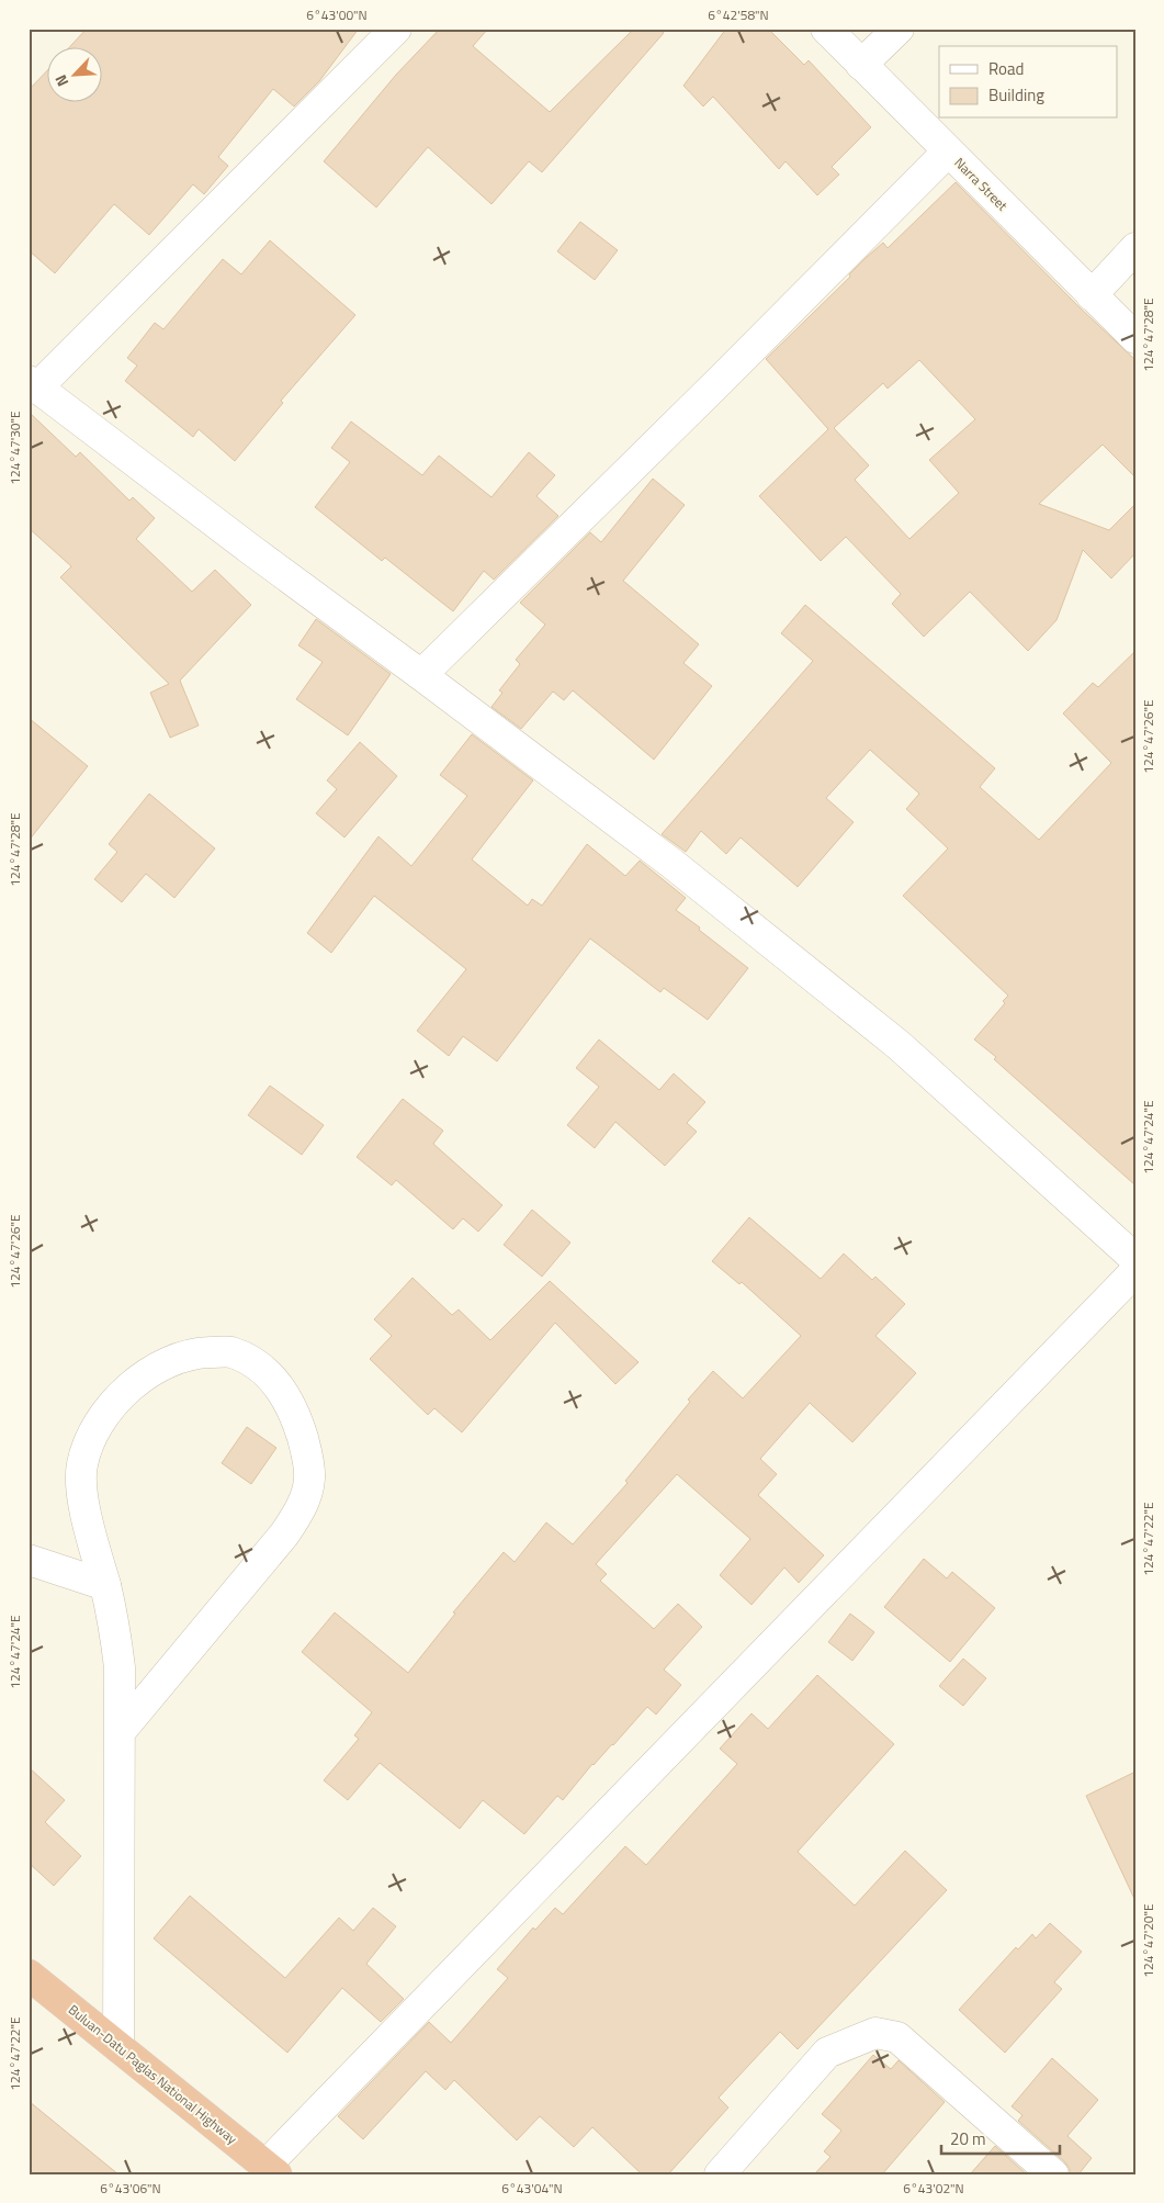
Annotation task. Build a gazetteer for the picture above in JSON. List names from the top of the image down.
{
  "streets": {
    "highway": ["Buluan-Datu Paglas National Highway"],
    "street": ["Narra Street"]
  },
  "legend": ["Road", "Building"],
  "scale_bar": "20 m",
  "north": "bottom left",
  "coordinates": [
    "6°43'00\"N",
    "6°42'58\"N",
    "124°47'28\"E",
    "124°47'30\"E",
    "124°47'26\"E",
    "124°47'24\"E",
    "124°47'22\"E",
    "124°47'20\"E",
    "6°43'06\"N",
    "6°43'04\"N",
    "6°43'02\"N"
  ]
}
